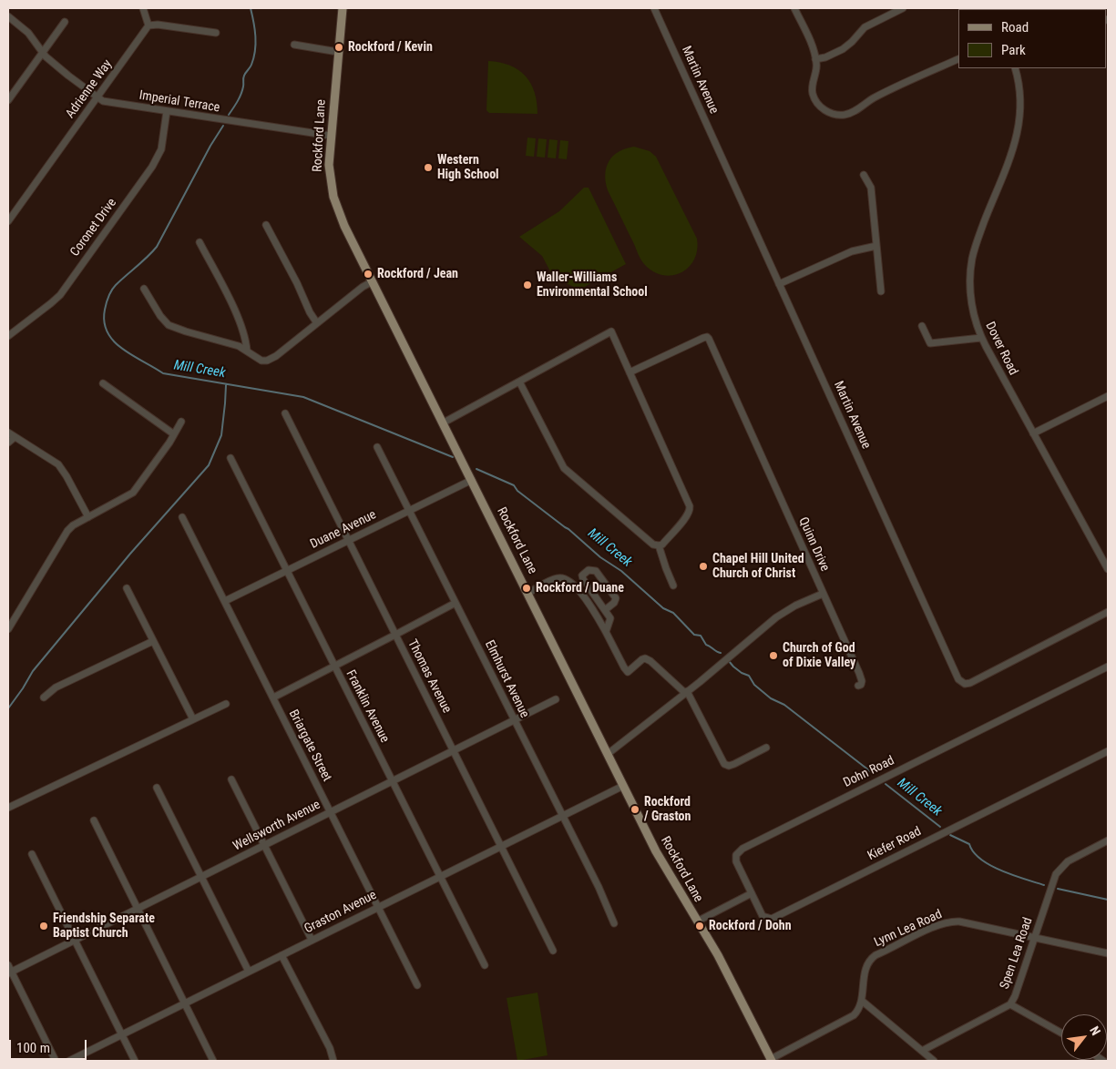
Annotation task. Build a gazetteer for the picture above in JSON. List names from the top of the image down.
{
  "streets": {
    "main road": ["Rockford Lane"],
    "street": [
      "Martin Avenue",
      "Adrienne Way",
      "Imperial Terrace",
      "Coronet Drive",
      "Dover Road",
      "Duane Avenue",
      "Quinn Drive",
      "Thomas Avenue",
      "Elmhurst Avenue",
      "Franklin Avenue",
      "Briargate Street",
      "Dohn Road",
      "Wellsworth Avenue",
      "Kiefer Road",
      "Graston Avenue",
      "Lynn Lea Road",
      "Spen Lea Road"
    ]
  },
  "crossings": [
    ["Adrienne Way", "Imperial Terrace"],
    ["Imperial Terrace", "Rockford Lane"],
    ["Imperial Terrace", "Coronet Drive"],
    ["Rockford Lane", "Duane Avenue"],
    ["Rockford Lane", "Graston Avenue"],
    ["Duane Avenue", "Thomas Avenue"],
    ["Duane Avenue", "Elmhurst Avenue"],
    ["Duane Avenue", "Franklin Avenue"],
    ["Duane Avenue", "Briargate Street"],
    ["Thomas Avenue", "Wellsworth Avenue"],
    ["Thomas Avenue", "Graston Avenue"],
    ["Elmhurst Avenue", "Wellsworth Avenue"],
    ["Elmhurst Avenue", "Graston Avenue"],
    ["Franklin Avenue", "Wellsworth Avenue"],
    ["Franklin Avenue", "Graston Avenue"],
    ["Briargate Street", "Wellsworth Avenue"],
    ["Briargate Street", "Graston Avenue"],
    ["Dohn Road", "Kiefer Road"],
    ["Lynn Lea Road", "Spen Lea Road"]
  ],
  "water": ["Mill Creek"],
  "places": [
    "Rockford / Kevin",
    "Western High School",
    "Rockford / Jean",
    "Waller-Williams Environmental School",
    "Chapel Hill United Church of Christ",
    "Rockford / Duane",
    "Church of God of Dixie Valley",
    "Rockford / Graston",
    "Friendship Separate Baptist Church",
    "Rockford / Dohn"
  ],
  "legend": ["Road", "Park"],
  "scale_bar": "100 m",
  "north": "top right"
}
